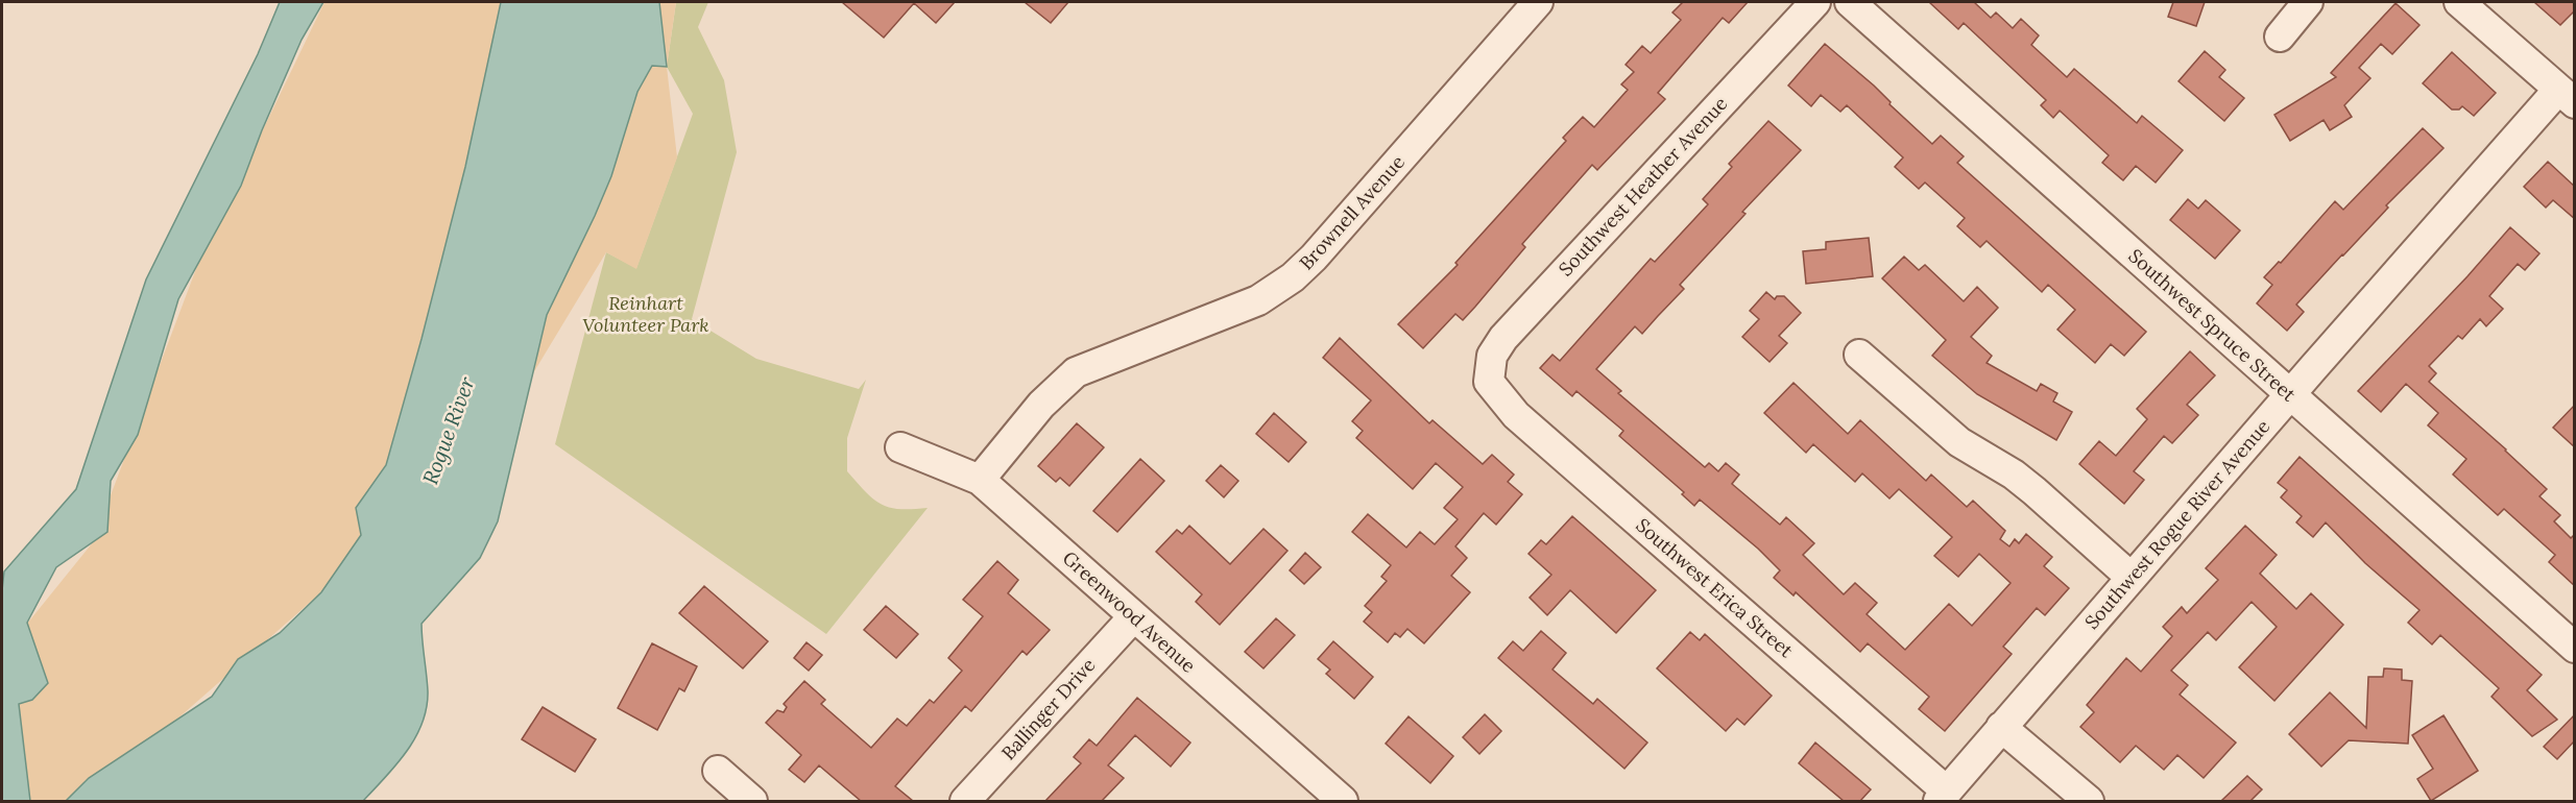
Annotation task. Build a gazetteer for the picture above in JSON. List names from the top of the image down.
{
  "streets": {
    "street": [
      "Southwest Heather Avenue",
      "Brownell Avenue",
      "Southwest Spruce Street",
      "Southwest Rogue River Avenue",
      "Southwest Erica Street",
      "Greenwood Avenue",
      "Ballinger Drive"
    ]
  },
  "crossings": [
    ["Southwest Heather Avenue", "Southwest Erica Street"],
    ["Brownell Avenue", "Greenwood Avenue"],
    ["Southwest Spruce Street", "Southwest Rogue River Avenue"],
    ["Southwest Rogue River Avenue", "Southwest Erica Street"],
    ["Greenwood Avenue", "Ballinger Drive"]
  ],
  "water": ["Rogue River"],
  "parks": ["Reinhart Volunteer Park"]
}
